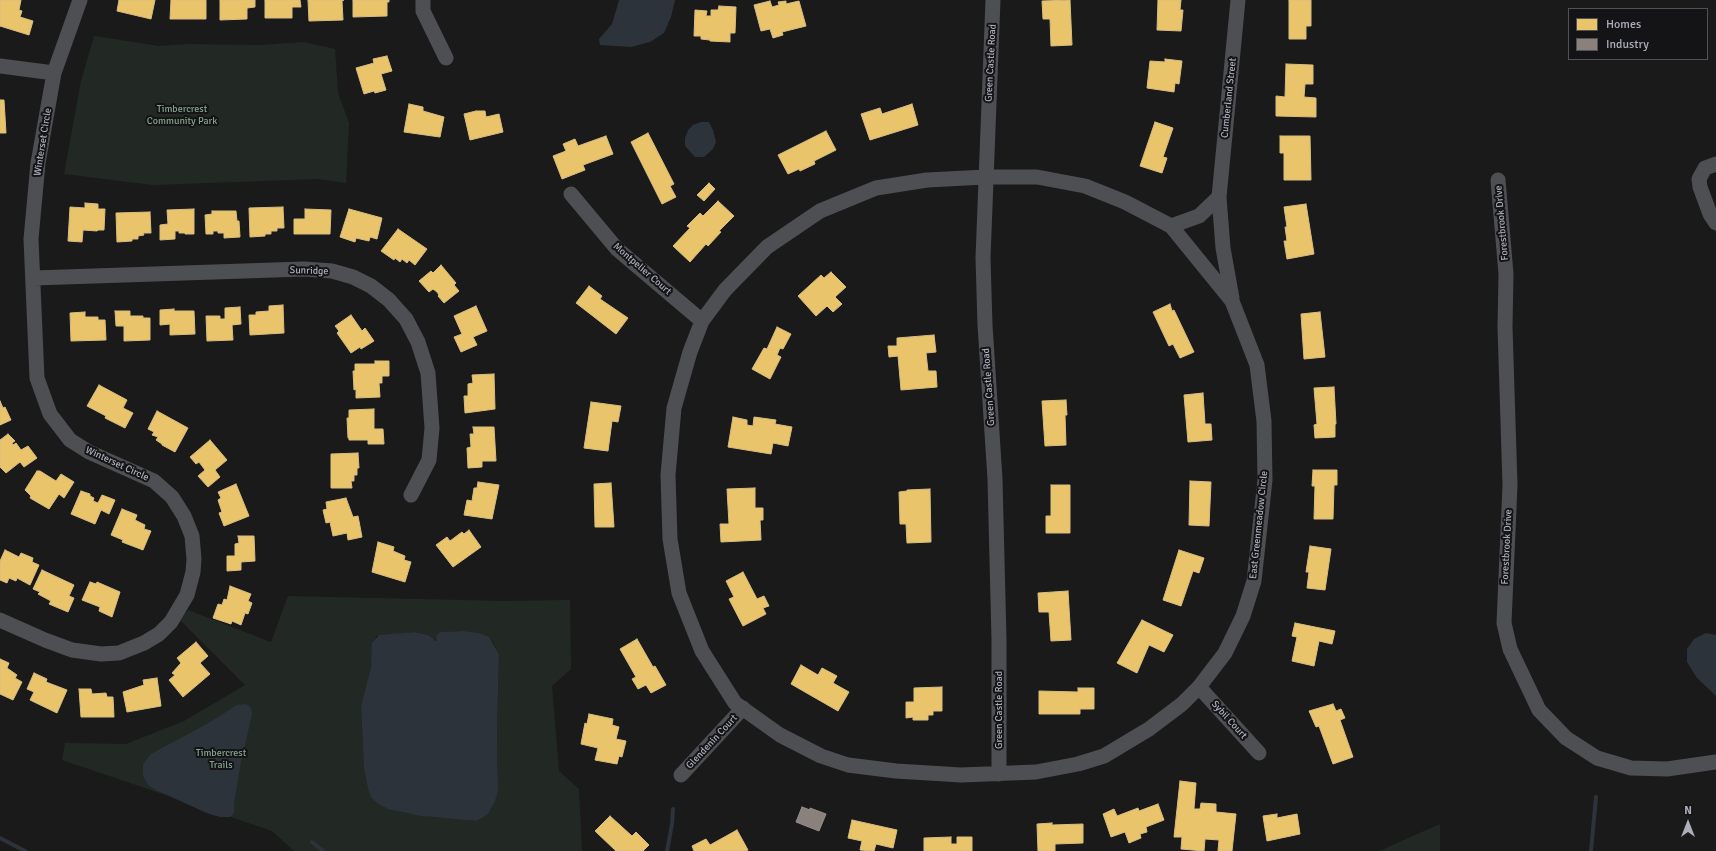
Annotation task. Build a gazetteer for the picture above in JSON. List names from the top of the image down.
{
  "streets": {
    "street": [
      "Green Castle Road",
      "Cumberland Street",
      "Winterset Circle",
      "Forestbrook Drive",
      "Montpelier Court",
      "Sunridge",
      "East Greenmeadow Circle",
      "Sybil Court",
      "Glendenin Court"
    ]
  },
  "crossings": [
    ["Green Castle Road", "East Greenmeadow Circle"],
    ["Cumberland Street", "East Greenmeadow Circle"],
    ["Winterset Circle", "Sunridge"],
    ["Montpelier Court", "East Greenmeadow Circle"],
    ["East Greenmeadow Circle", "Sybil Court"],
    ["East Greenmeadow Circle", "Glendenin Court"]
  ],
  "parks": ["Timbercrest Community Park", "Timbercrest Trails"],
  "legend": ["Homes", "Industry"],
  "north": "top"
}
